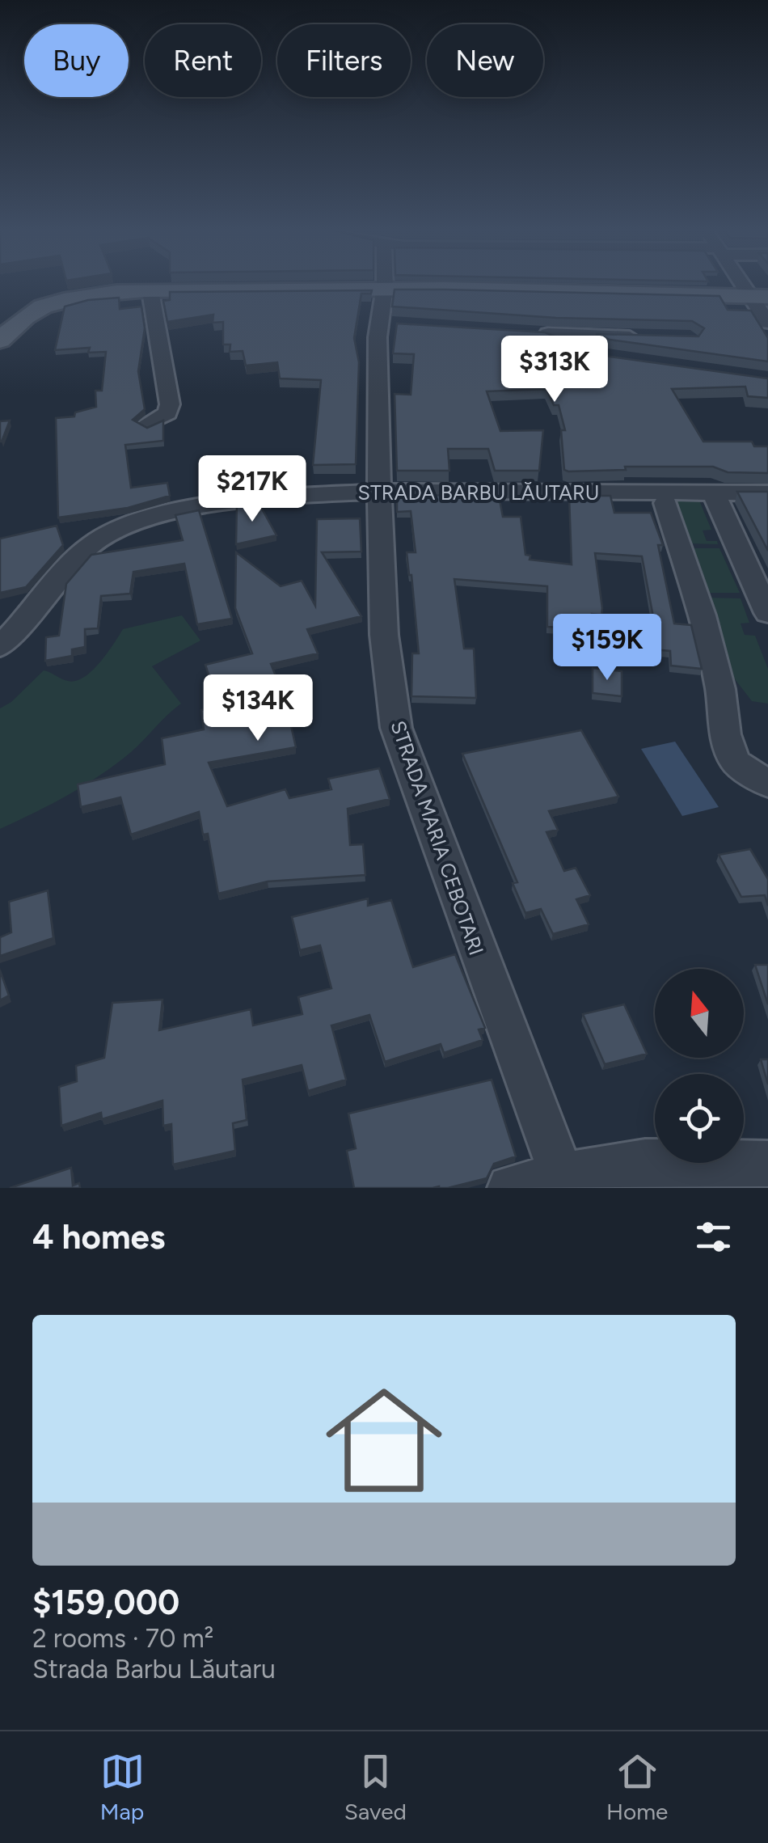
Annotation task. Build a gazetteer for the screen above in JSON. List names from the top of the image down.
{
  "streets": {
    "street": ["STRADA BARBU LĂUTARU", "STRADA MARIA CEBOTARI"]
  },
  "crossings": [
    ["STRADA BARBU LĂUTARU", "STRADA MARIA CEBOTARI"]
  ],
  "north": "top",
  "page": {
    "chip": [
      "Buy",
      "Rent",
      "Filters",
      "New"
    ],
    "price": [
      "$313K",
      "$217K",
      "$159K",
      "$134K"
    ],
    "heading": "4 homes",
    "list": [
      {
        "name": "$159,000",
        "note": "2 rooms · 70 m² · Strada Barbu Lăutaru"
      }
    ],
    "tabs": ["Map", "Saved", "Home"]
  }
}
